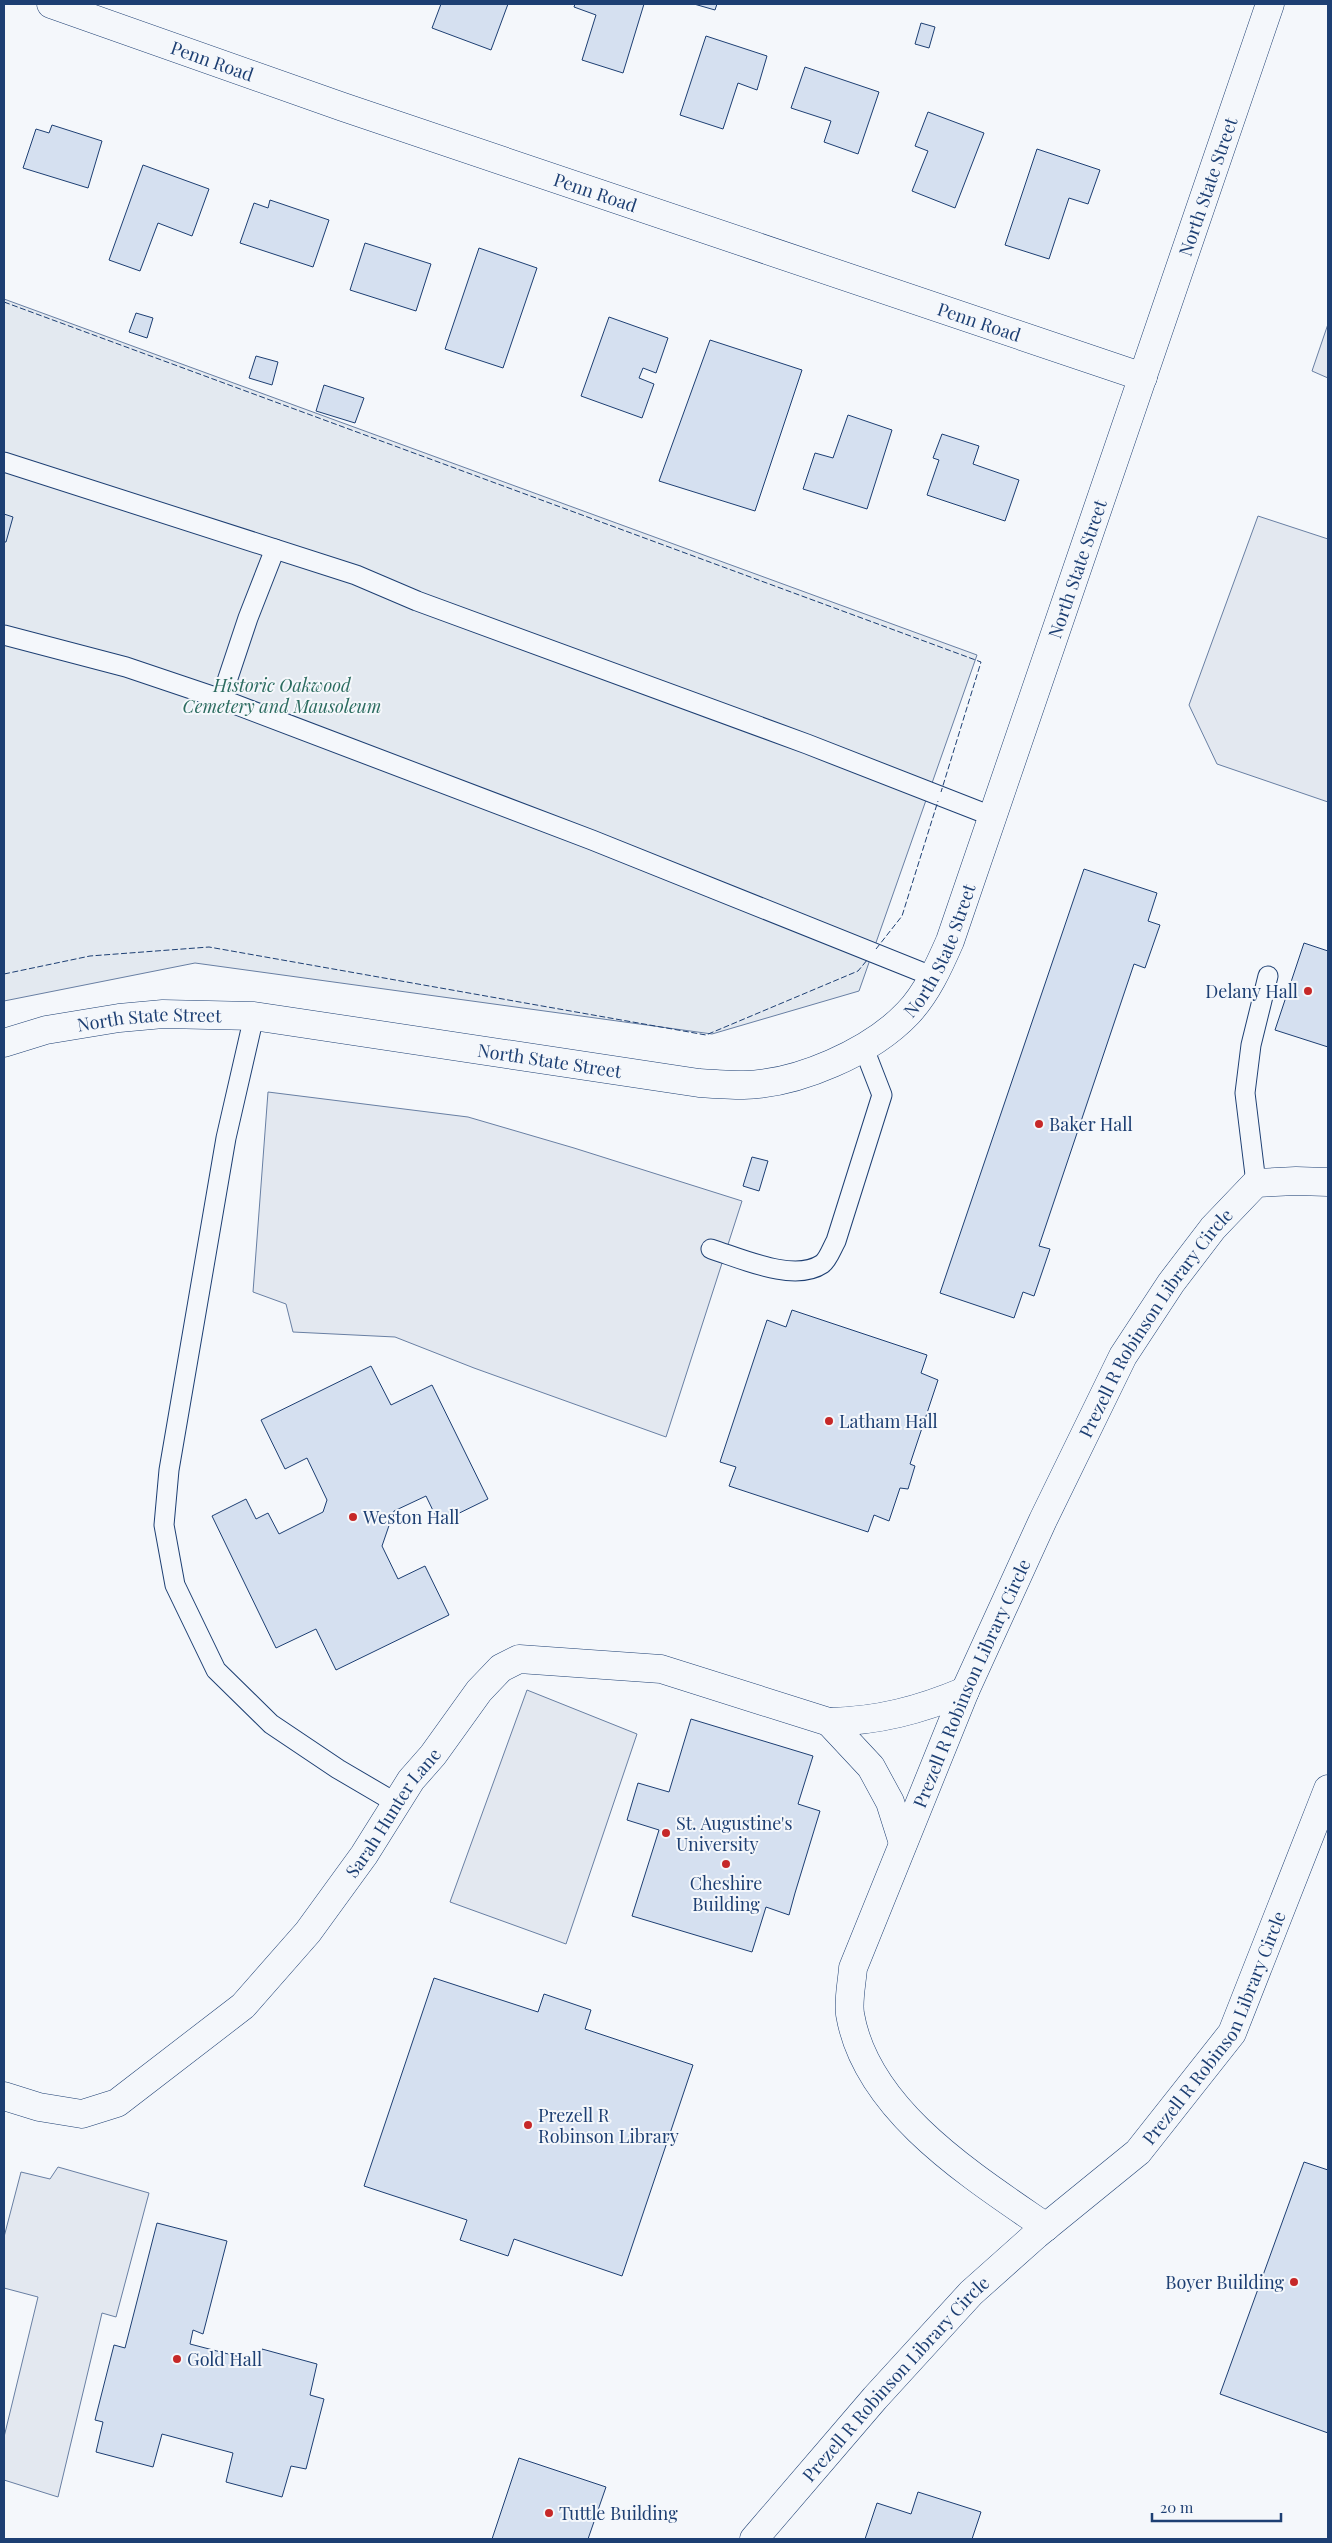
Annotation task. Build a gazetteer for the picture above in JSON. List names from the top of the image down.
{
  "streets": {
    "street": [
      "Penn Road",
      "North State Street",
      "Prezell R Robinson Library Circle",
      "Sarah Hunter Lane"
    ]
  },
  "crossings": [
    ["Penn Road", "North State Street"],
    ["Prezell R Robinson Library Circle", "Sarah Hunter Lane"]
  ],
  "parks": ["Historic Oakwood Cemetery and Mausoleum"],
  "places": [
    "Delany Hall",
    "Baker Hall",
    "Latham Hall",
    "Weston Hall",
    "St. Augustine's University",
    "Cheshire Building",
    "Prezell R Robinson Library",
    "Boyer Building",
    "Gold Hall",
    "Tuttle Building"
  ],
  "scale_bar": "20 m"
}
